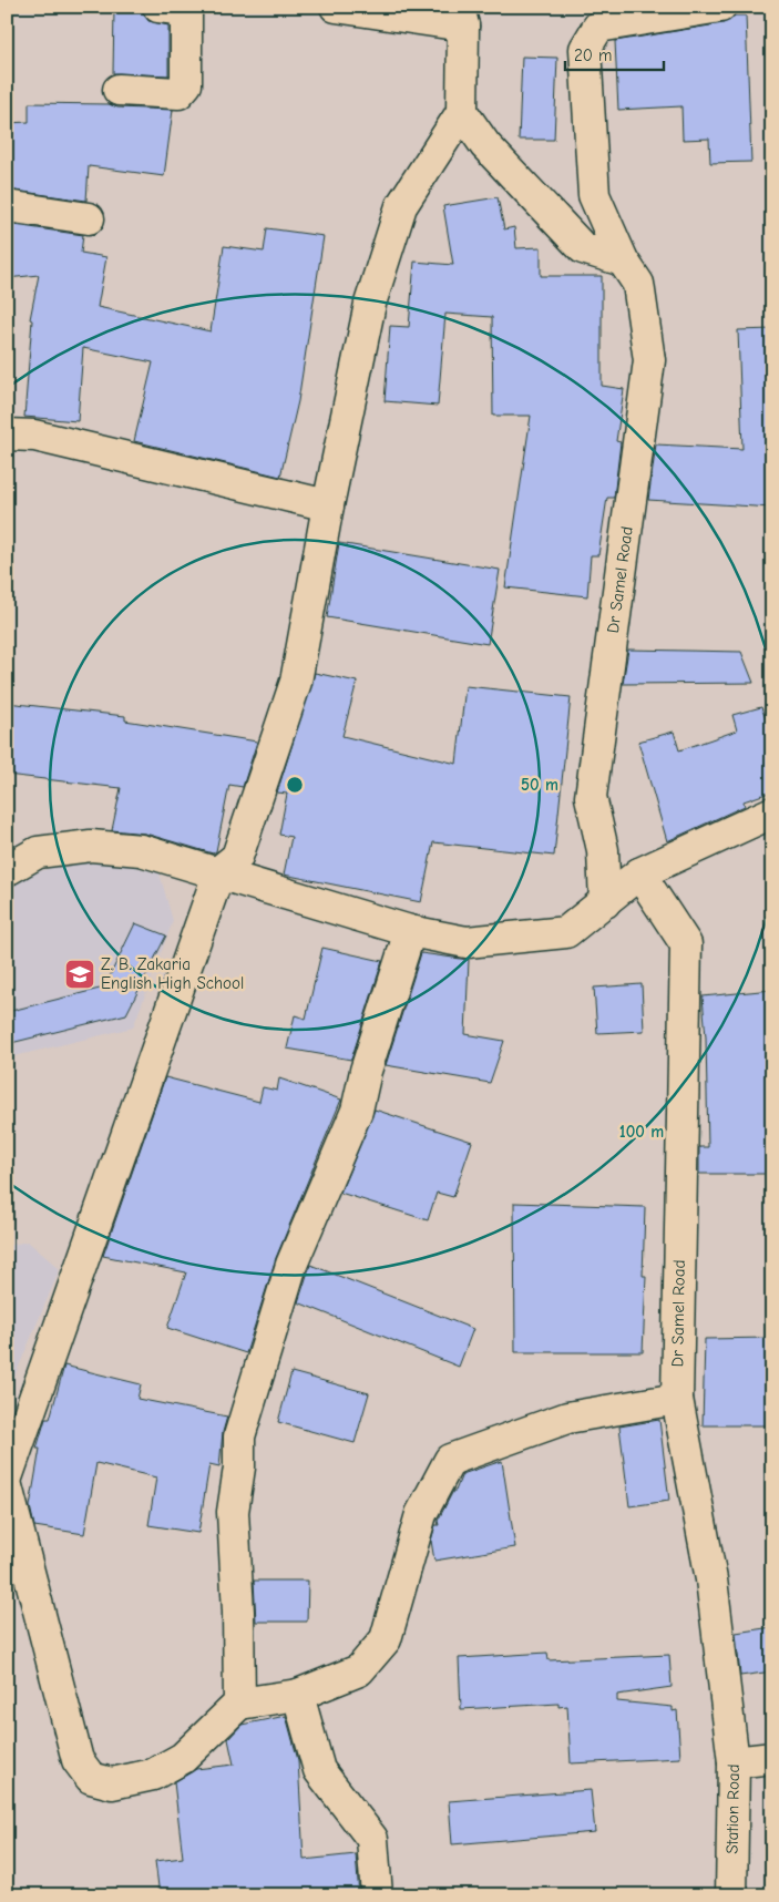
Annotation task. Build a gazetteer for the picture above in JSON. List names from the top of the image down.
{
  "streets": {
    "street": ["Dr Samel Road", "Station Road"]
  },
  "crossings": [
    ["Dr Samel Road", "Station Road"]
  ],
  "places": {
    "school or university": ["Z. B. Zakaria English High School"]
  },
  "scale_bar": "20 m",
  "rings": ["50 m", "100 m"]
}
